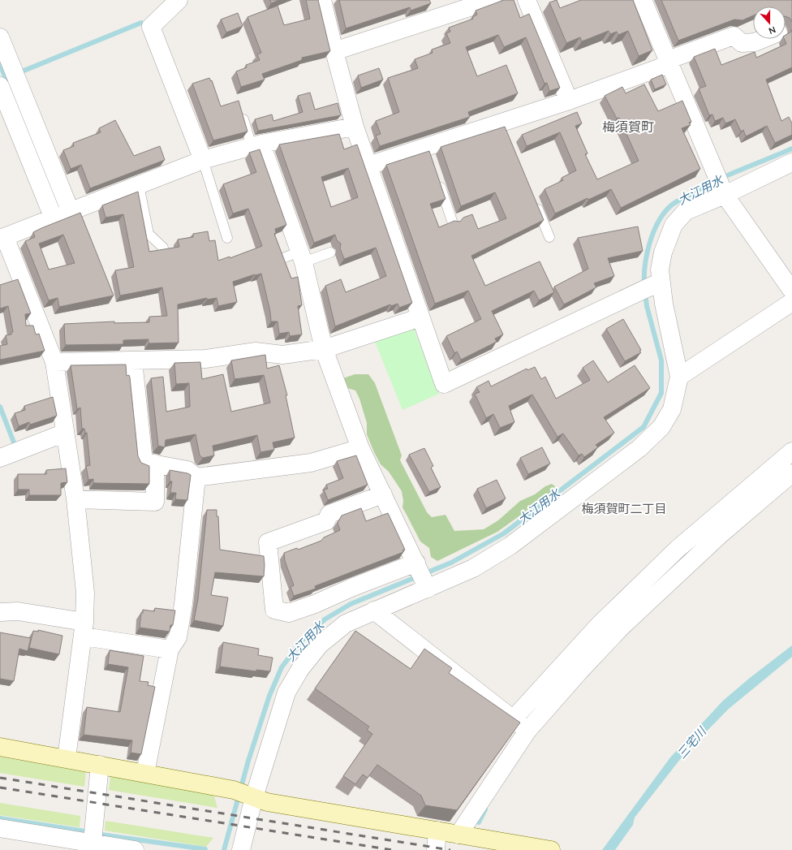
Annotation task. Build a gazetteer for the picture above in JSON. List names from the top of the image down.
{
  "districts": ["梅須賀町", "梅須賀町二丁目"],
  "water": ["大江用水", "三宅川"],
  "north": "bottom"
}
